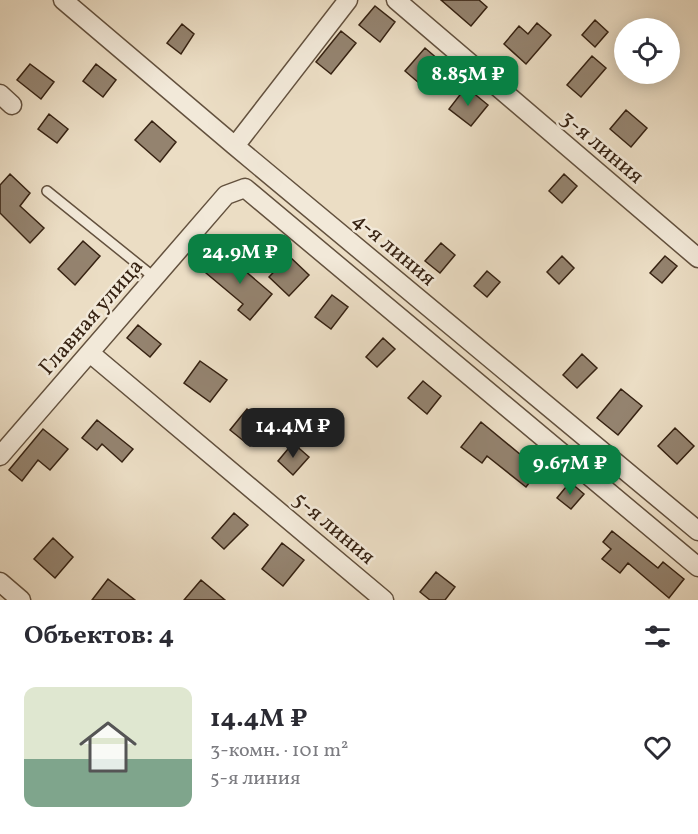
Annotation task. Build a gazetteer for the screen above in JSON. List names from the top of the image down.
{
  "streets": {
    "street": [
      "3-я линия",
      "4-я линия",
      "Главная улица",
      "5-я линия"
    ]
  },
  "crossings": [
    ["Главная улица", "5-я линия"]
  ],
  "page": {
    "price": [
      "8.85M ₽",
      "24.9M ₽",
      "14.4M ₽",
      "9.67M ₽"
    ],
    "heading": "Объектов: 4",
    "list": [
      {
        "name": "14.4M ₽",
        "note": "3-комн. · 101 m² · 5-я линия"
      }
    ]
  }
}
